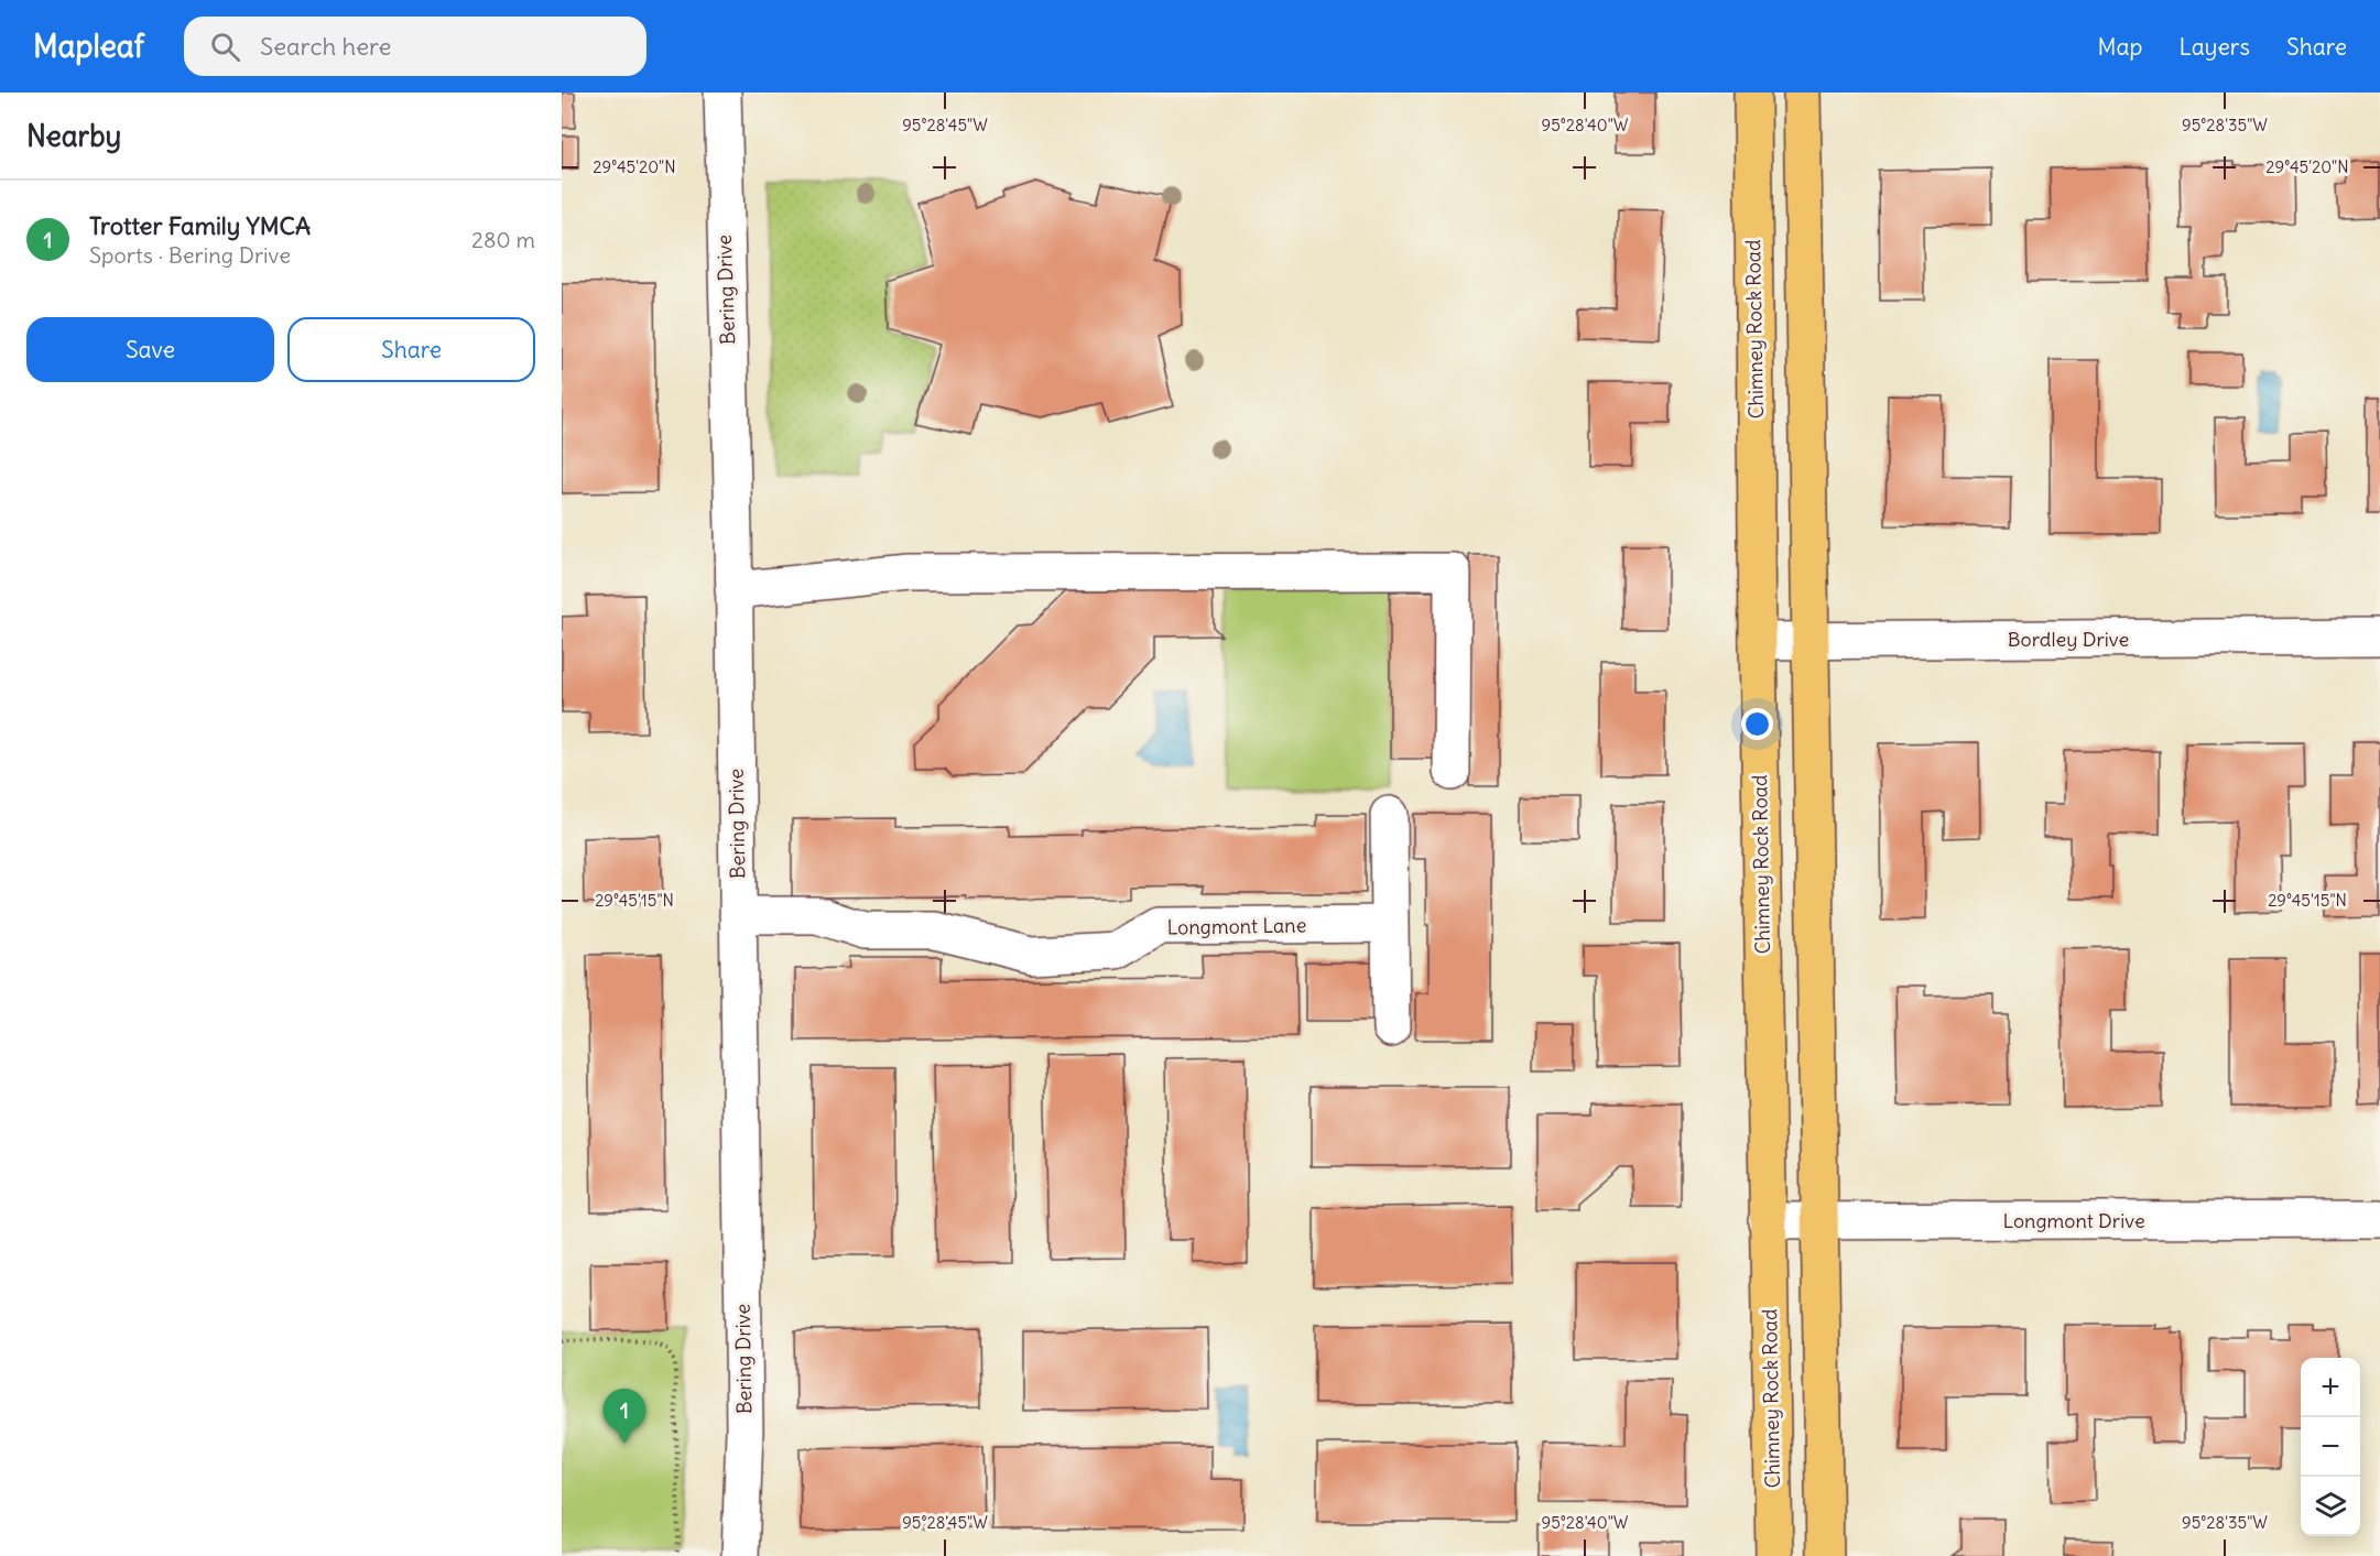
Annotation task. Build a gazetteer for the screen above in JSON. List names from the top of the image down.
{
  "streets": {
    "main road": ["Chimney Rock Road"],
    "street": [
      "Bering Drive",
      "Bordley Drive",
      "Longmont Lane",
      "Longmont Drive"
    ]
  },
  "crossings": [
    ["Bering Drive", "Longmont Lane"],
    ["Chimney Rock Road", "Bordley Drive"],
    ["Chimney Rock Road", "Longmont Drive"]
  ],
  "page": {
    "header": "Mapleaf",
    "search": "Search here",
    "nav": ["Map", "Layers", "Share"],
    "heading": "Nearby",
    "list": [
      {
        "mark": "1",
        "name": "Trotter Family YMCA",
        "note": "Sports · Bering Drive",
        "value": "280 m"
      }
    ],
    "buttons": ["Save", "Share"],
    "map_buttons": ["+", "−"],
    "pins": "1"
  },
  "coordinates": [
    "95°28'45\"W",
    "95°28'40\"W",
    "95°28'35\"W",
    "29°45'20\"N",
    "29°45'15\"N"
  ]
}
